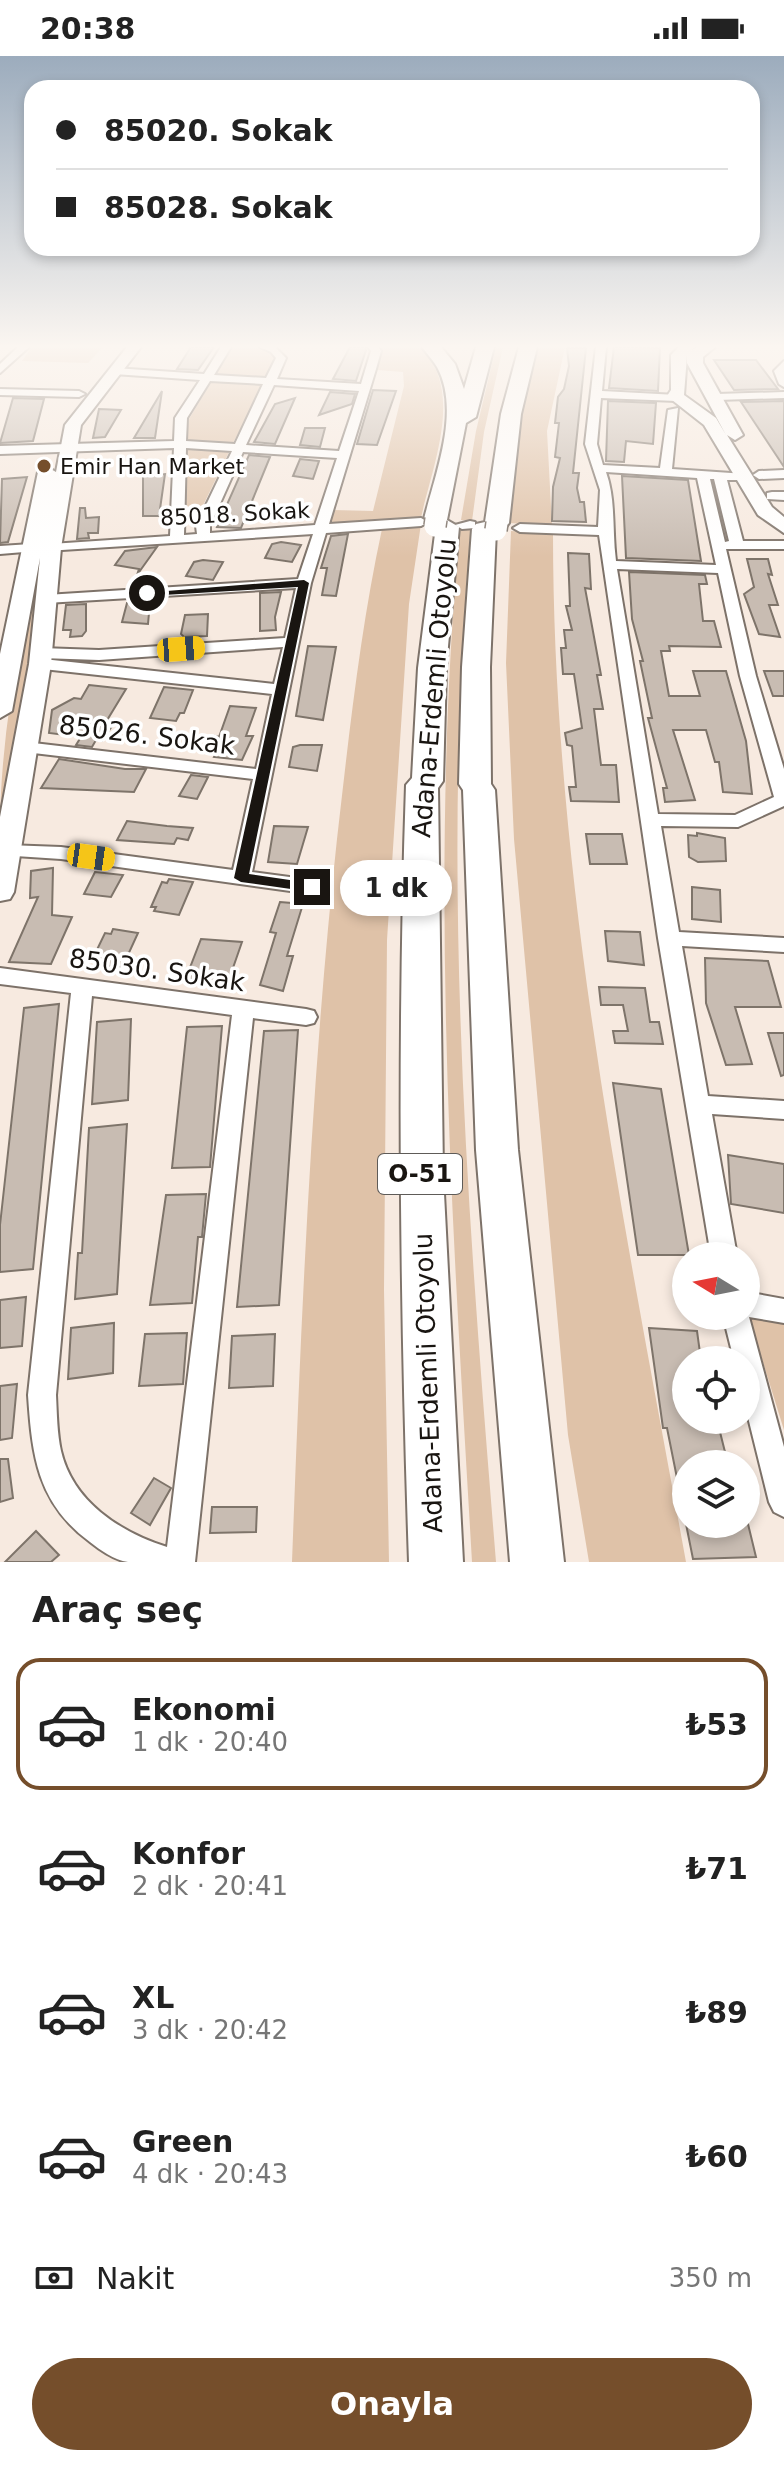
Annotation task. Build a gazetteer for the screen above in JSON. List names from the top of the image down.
{
  "streets": {
    "highway": ["Adana-Erdemli Otoyolu", "O-51"],
    "street": ["85018. Sokak", "85026. Sokak", "85030. Sokak"]
  },
  "crossings": [
    ["85018. Sokak", "Adana-Erdemli Otoyolu"]
  ],
  "places": ["Emir Han Market"],
  "north": "left",
  "page": {
    "status": "20:38",
    "banner": ["85020. Sokak", "85028. Sokak"],
    "bubble": "1 dk",
    "heading": "Araç seç",
    "list": [
      {
        "name": "Ekonomi",
        "note": "1 dk · 20:40",
        "value": "₺53"
      },
      {
        "name": "Konfor",
        "note": "2 dk · 20:41",
        "value": "₺71"
      },
      {
        "name": "XL",
        "note": "3 dk · 20:42",
        "value": "₺89"
      },
      {
        "name": "Green",
        "note": "4 dk · 20:43",
        "value": "₺60"
      }
    ],
    "pay": ["Nakit", "350 m"],
    "buttons": "Onayla"
  }
}
